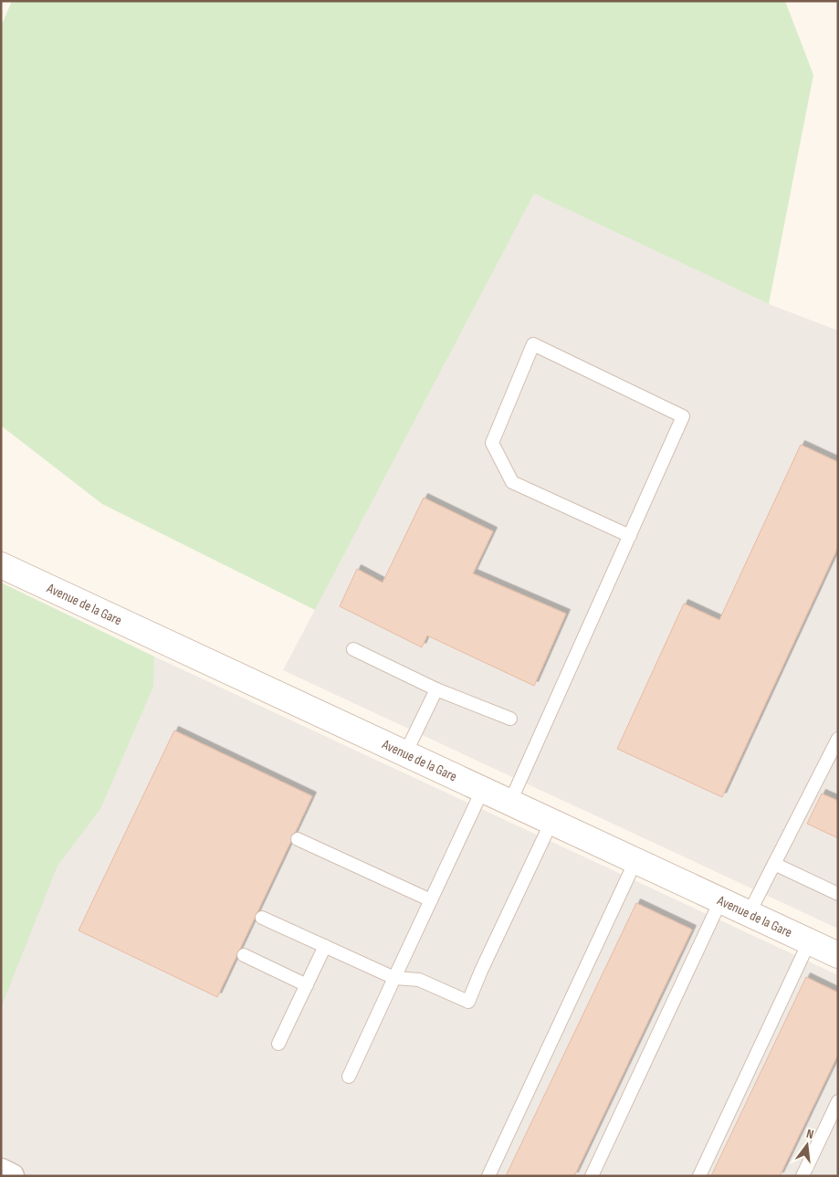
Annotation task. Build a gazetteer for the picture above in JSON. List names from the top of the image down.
{
  "streets": {
    "street": ["Avenue de la Gare"]
  },
  "north": "top"
}
